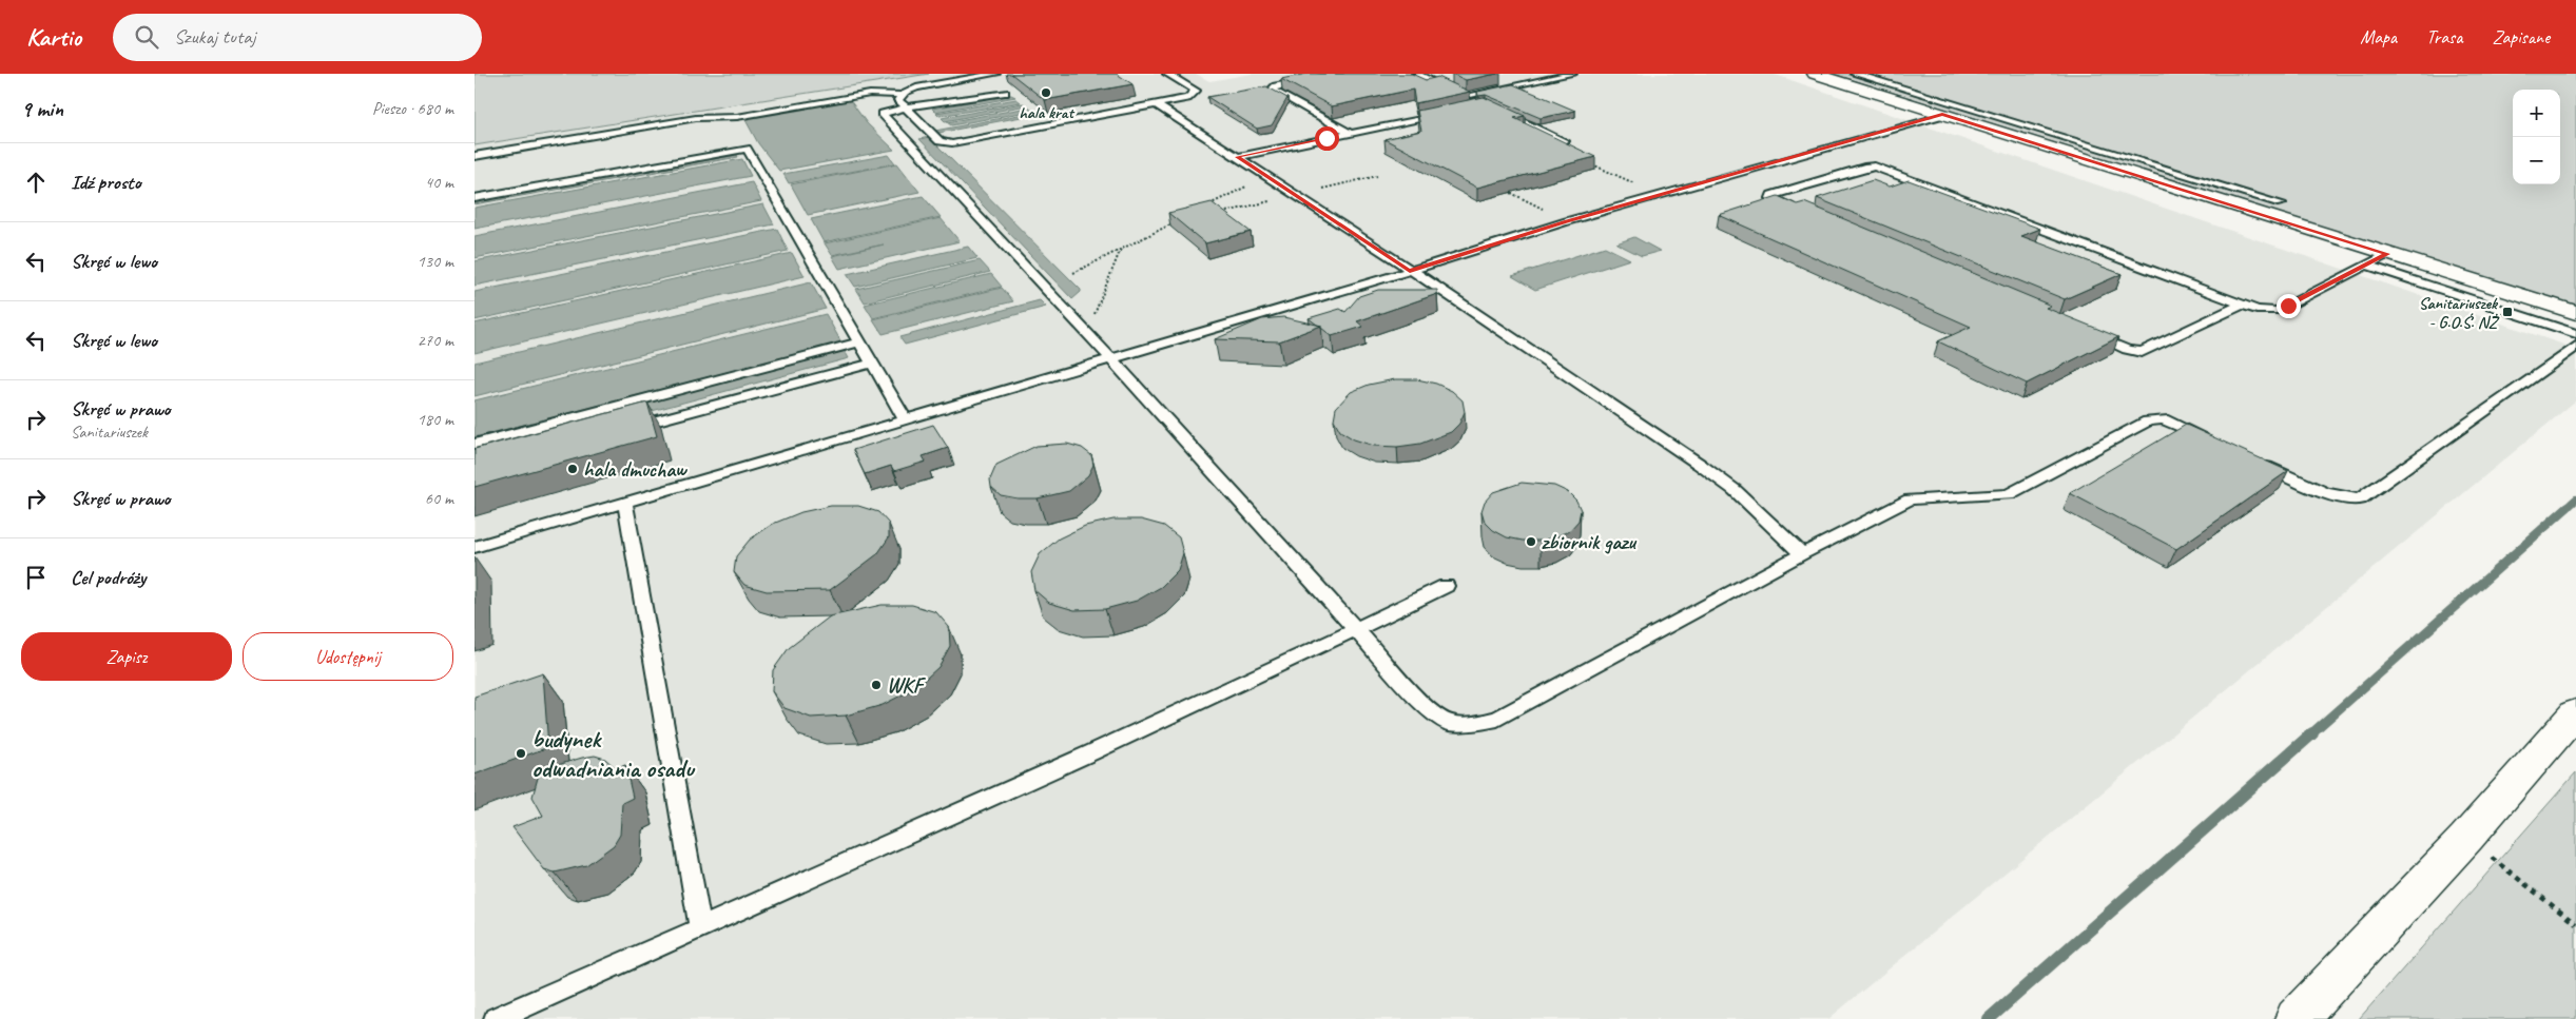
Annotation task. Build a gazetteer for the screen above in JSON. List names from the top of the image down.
{
  "places": {
    "other": [
      "hala krat",
      "hala dmuchaw",
      "zbiornik gazu",
      "WKF",
      "budynek odwadniania osadu"
    ],
    "transit": ["Sanitariuszek - G.O.Ś. NŻ"]
  },
  "page": {
    "header": "Kartio",
    "search": "Szukaj tutaj",
    "nav": ["Mapa", "Trasa", "Zapisane"],
    "heading": ["9 min", "Pieszo · 680 m"],
    "map_buttons": ["+", "−"],
    "list": [
      ["Idź prosto", "40 m"],
      ["Skręć w lewo", "130 m"],
      ["Skręć w lewo", "270 m"],
      ["Skręć w prawo", "Sanitariuszek", "180 m"],
      ["Skręć w prawo", "60 m"],
      "Cel podróży"
    ],
    "buttons": ["Zapisz", "Udostępnij"]
  }
}
